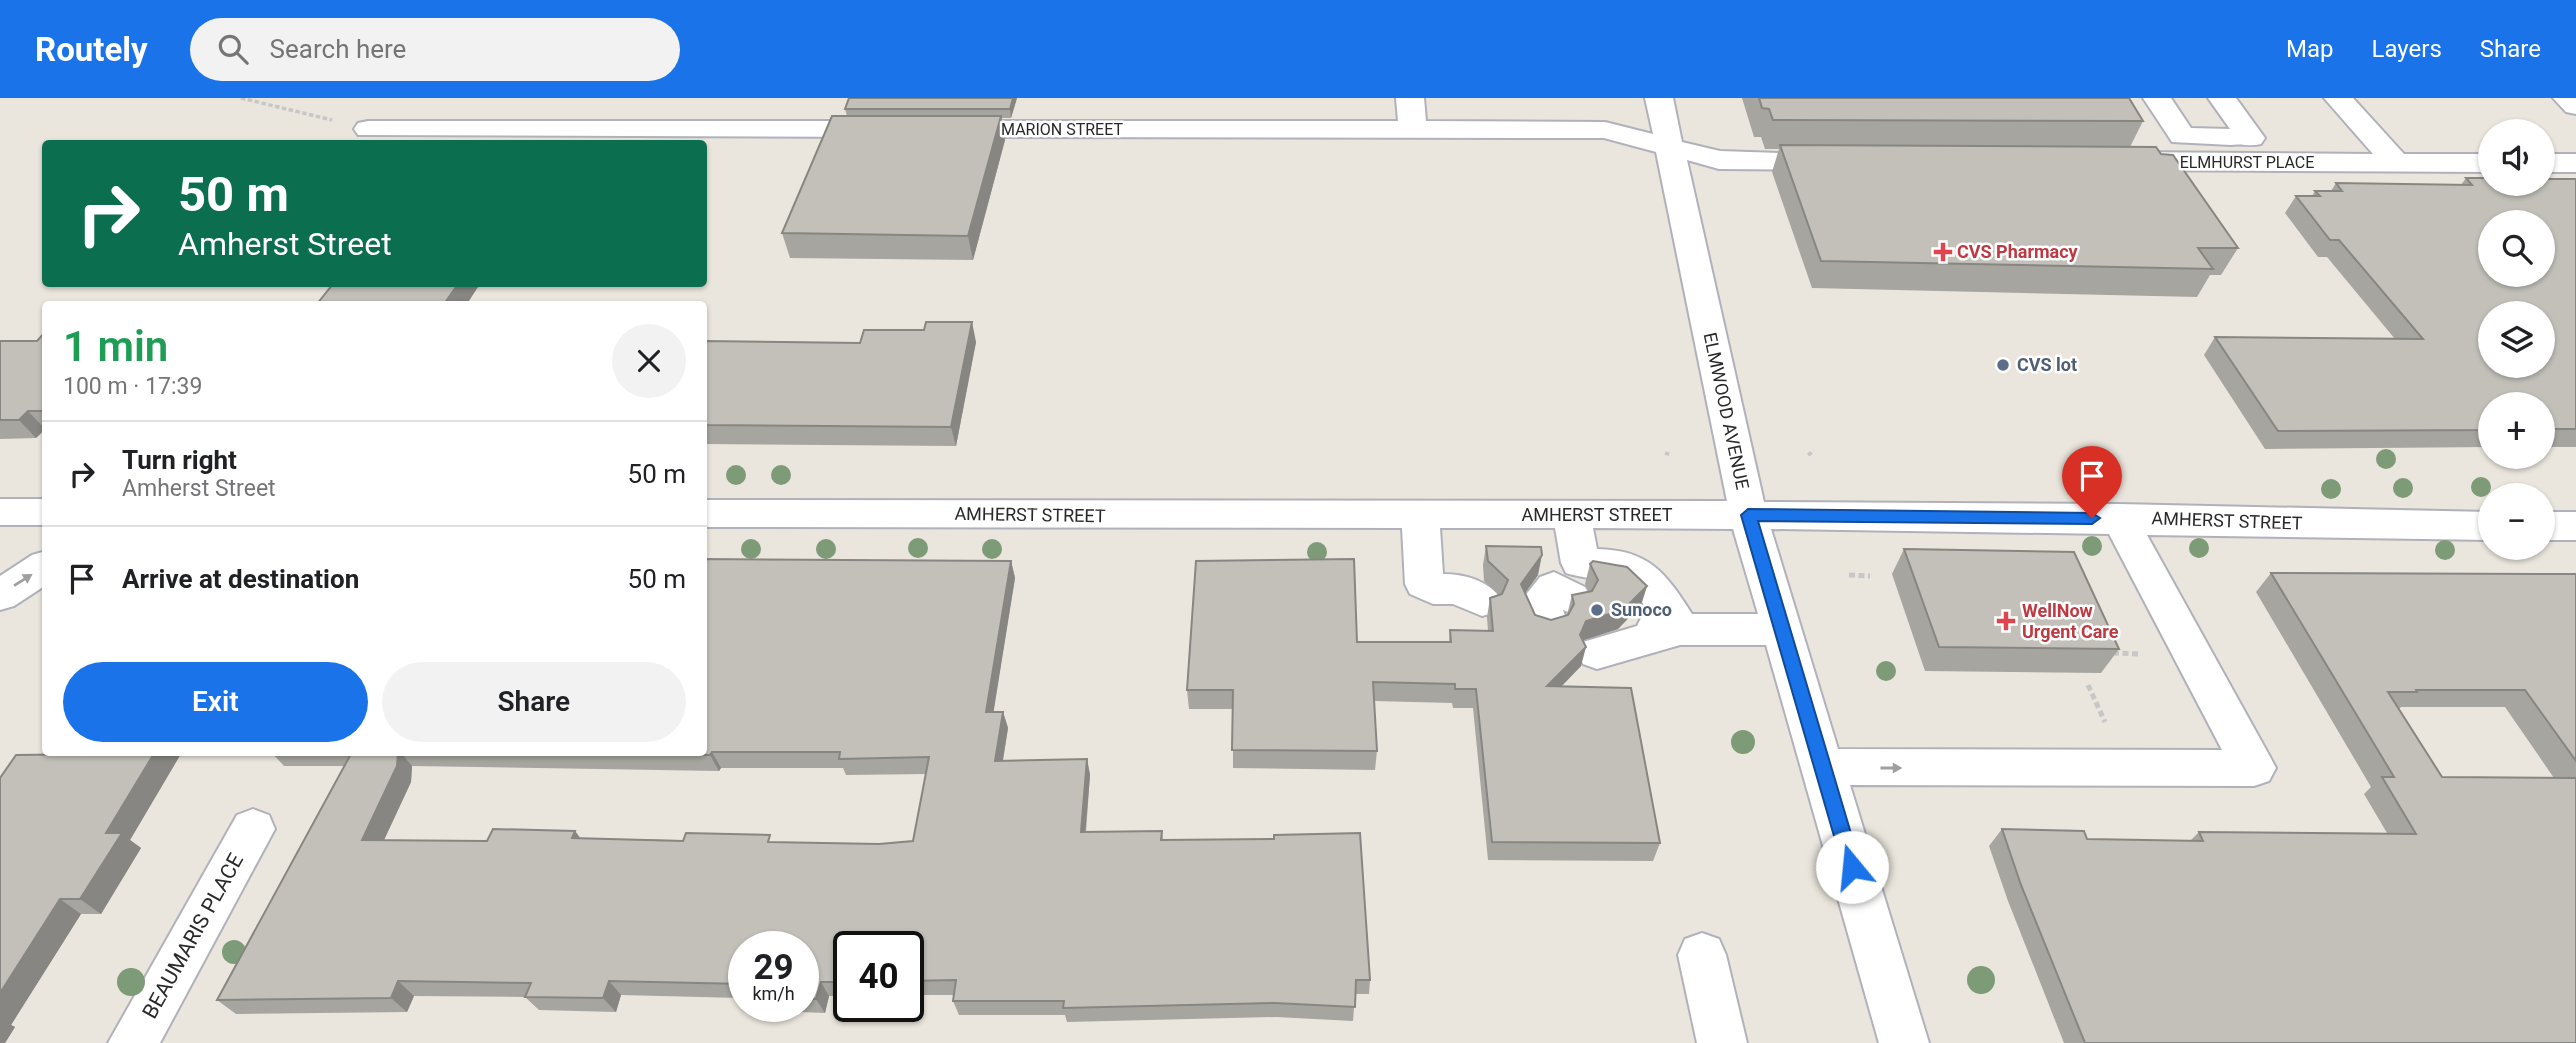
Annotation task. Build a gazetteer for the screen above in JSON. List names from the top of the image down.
{
  "streets": {
    "street": [
      "MARION STREET",
      "ELMHURST PLACE",
      "ELMWOOD AVENUE",
      "AMHERST STREET",
      "BEAUMARIS PLACE"
    ]
  },
  "crossings": [
    ["MARION STREET", "ELMWOOD AVENUE"],
    ["ELMWOOD AVENUE", "AMHERST STREET"]
  ],
  "places": {
    "health": ["CVS Pharmacy", "WellNow Urgent Care"],
    "other": ["CVS lot", "Sunoco"]
  },
  "page": {
    "header": "Routely",
    "search": "Search here",
    "nav": ["Map", "Layers", "Share"],
    "map_buttons": ["+", "−"],
    "turn": ["50 m", "Amherst Street"],
    "heading": ["1 min", "100 m · 17:39"],
    "list": [
      {
        "name": "Turn right",
        "note": "Amherst Street",
        "value": "50 m"
      },
      {
        "name": "Arrive at destination",
        "value": "50 m"
      }
    ],
    "buttons": ["Exit", "Share"],
    "speed": "29 km/h",
    "limit": "40"
  }
}
